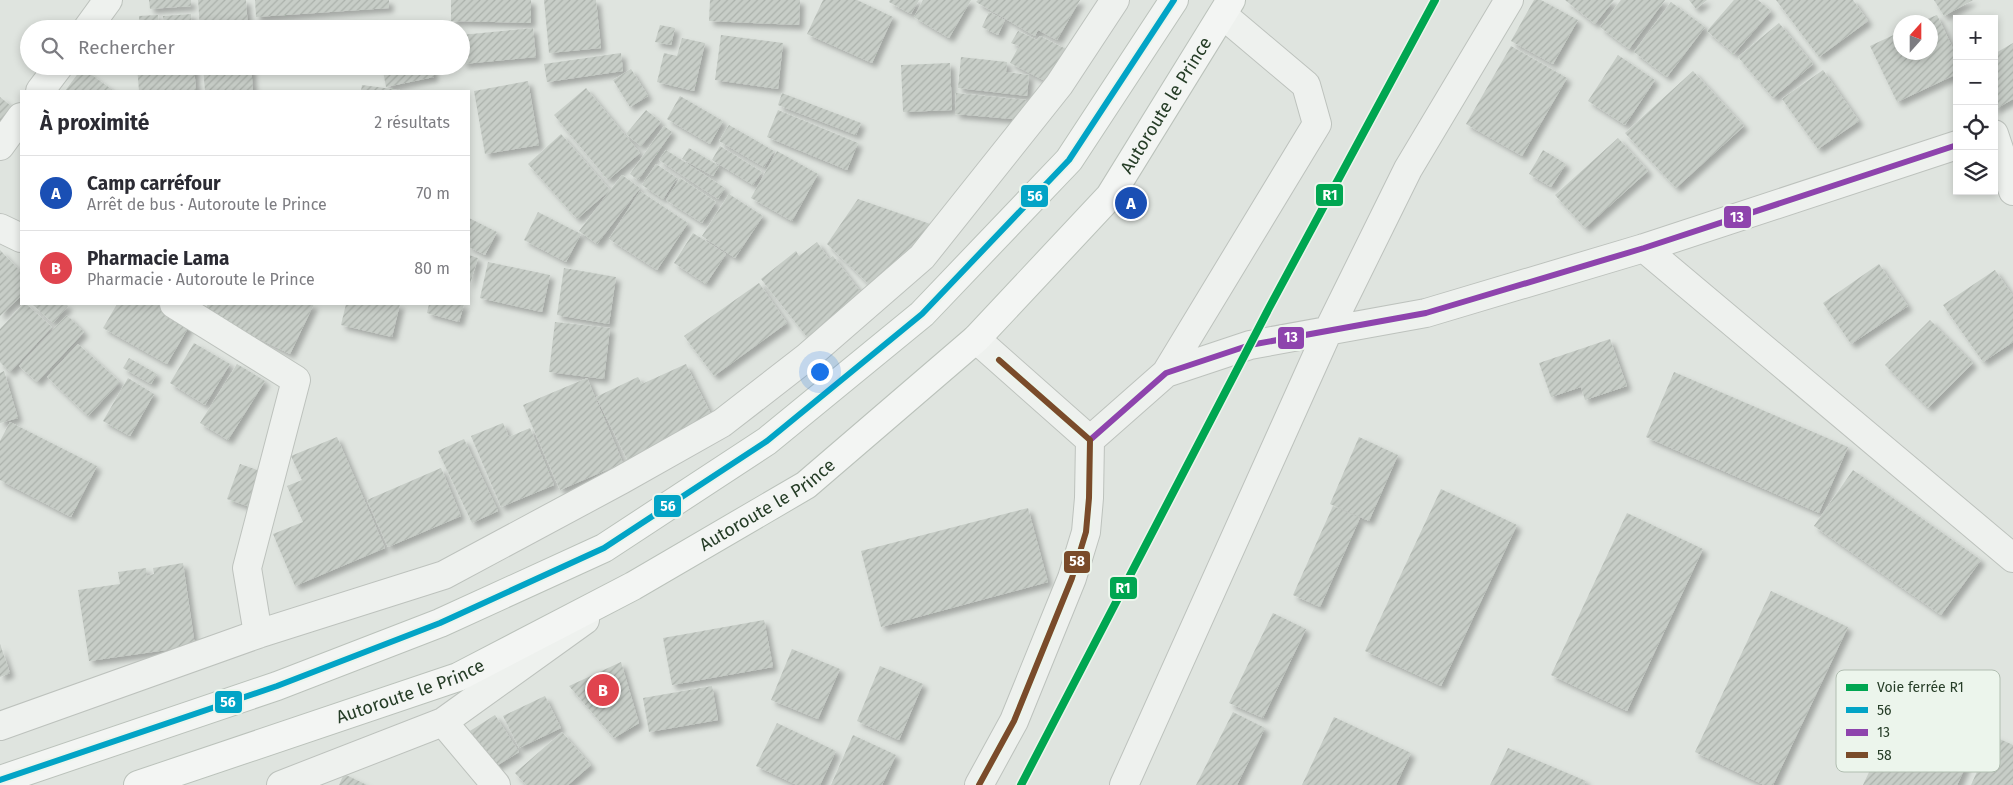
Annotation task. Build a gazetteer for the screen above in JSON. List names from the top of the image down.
{
  "streets": {
    "main road": ["Autoroute le Prince"]
  },
  "lines": [
    "rail line R1",
    "transit line 56",
    "transit line 13",
    "transit line 58"
  ],
  "legend": [
    "Voie ferrée R1",
    "56",
    "13",
    "58"
  ],
  "north": "top",
  "page": {
    "map_buttons": ["+", "−"],
    "search": "Rechercher",
    "heading": ["À proximité", "2 résultats"],
    "list": [
      {
        "mark": "A",
        "name": "Camp carréfour",
        "note": "Arrêt de bus · Autoroute le Prince",
        "value": "70 m"
      },
      {
        "mark": "B",
        "name": "Pharmacie Lama",
        "note": "Pharmacie · Autoroute le Prince",
        "value": "80 m"
      }
    ],
    "pins": ["A", "B"]
  }
}
